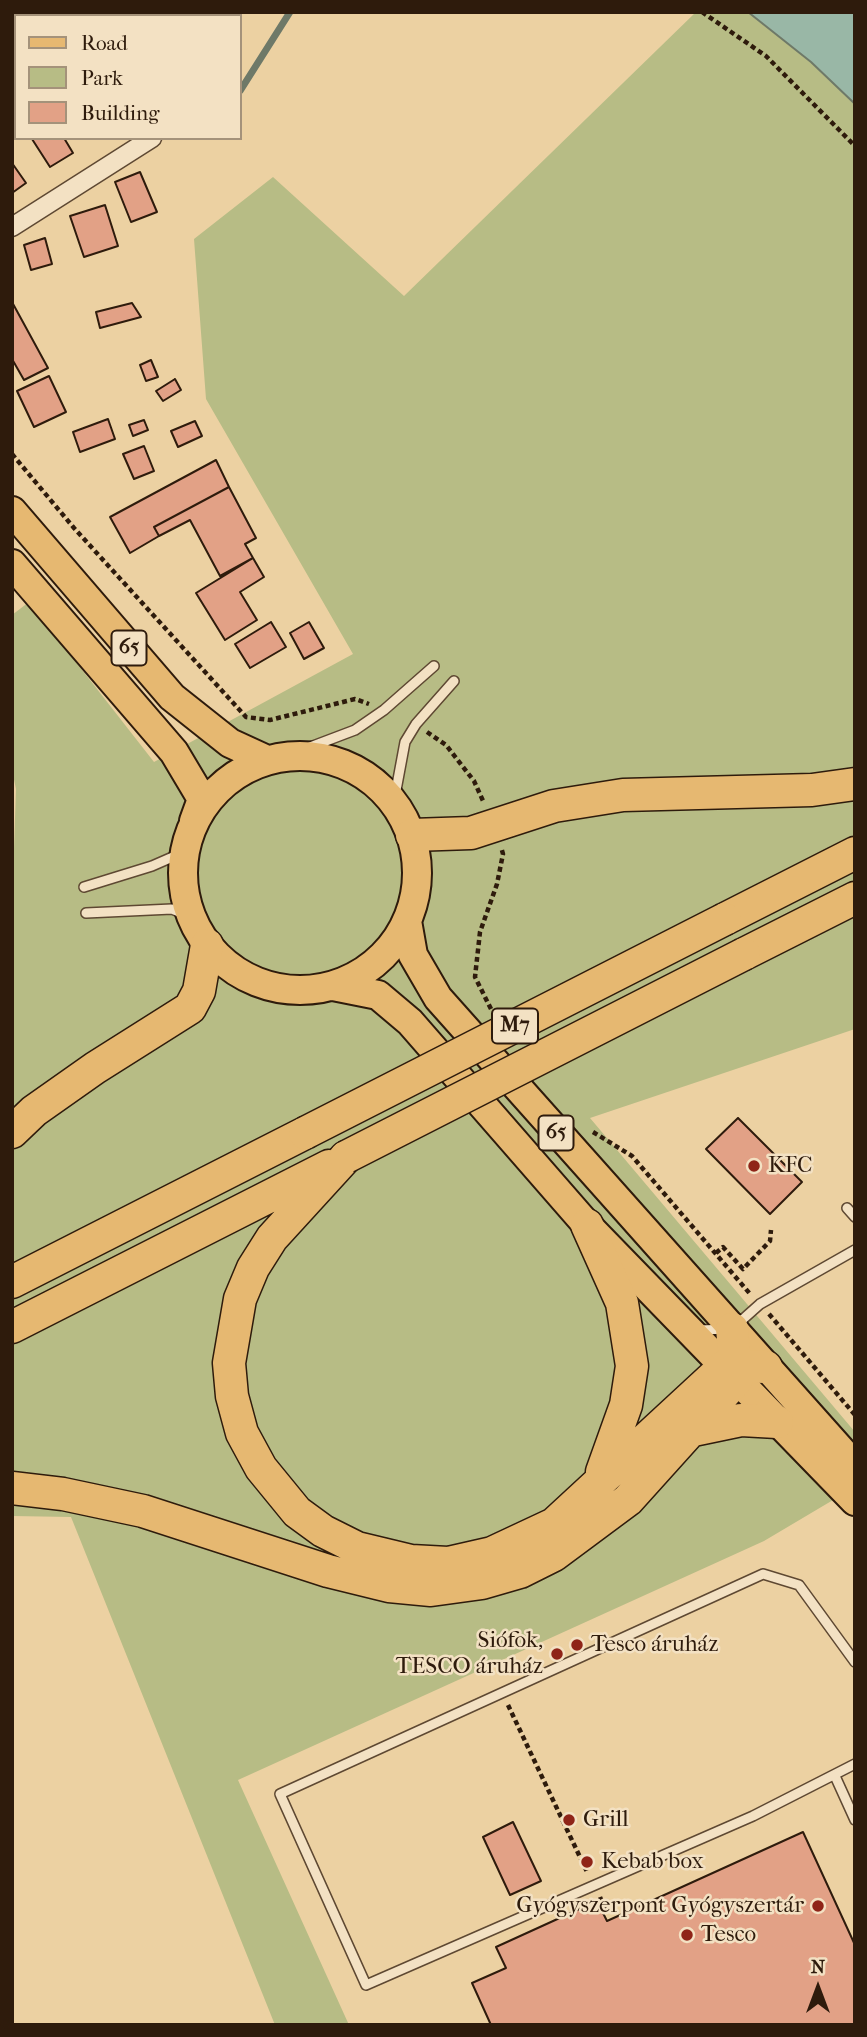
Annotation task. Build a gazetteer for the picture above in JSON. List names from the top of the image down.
{
  "streets": {
    "highway": ["M7"],
    "main road": ["65"]
  },
  "places": [
    "KFC",
    "Tesco áruház",
    "Siófok, TESCO áruház",
    "Grill",
    "Kebab box",
    "Gyógyszerpont Gyógyszertár",
    "Tesco"
  ],
  "legend": ["Road", "Park", "Building"],
  "north": "top"
}
